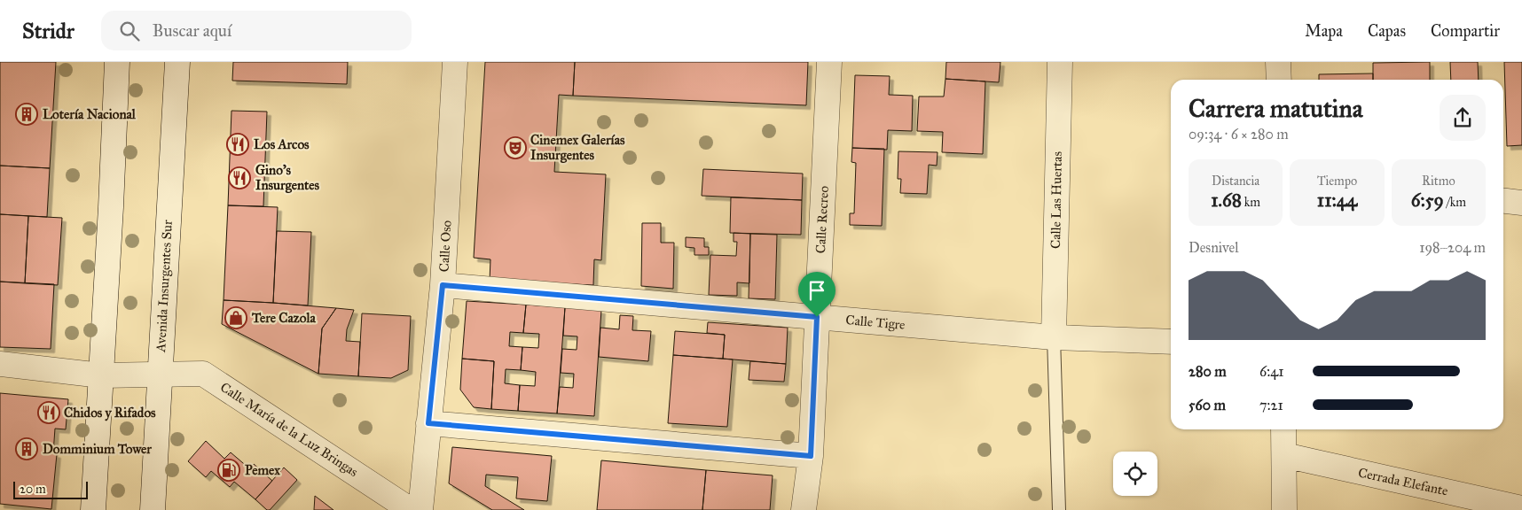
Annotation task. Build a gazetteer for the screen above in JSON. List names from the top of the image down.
{
  "streets": {
    "street": [
      "Calle Las Huertas",
      "Calle Recreo",
      "Calle Oso",
      "Avenida Insurgentes Sur",
      "Calle Tigre",
      "Calle María de la Luz Bringas",
      "Cerrada Elefante"
    ]
  },
  "crossings": [
    ["Calle Las Huertas", "Calle Tigre"],
    ["Calle Recreo", "Calle Tigre"],
    ["Calle Oso", "Calle Tigre"],
    ["Avenida Insurgentes Sur", "Calle María de la Luz Bringas"]
  ],
  "places": {
    "building": ["Lotería Nacional", "Domminium Tower"],
    "restaurant": ["Los Arcos", "Gino's Insurgentes", "Chidos y Rifados"],
    "theatre": ["Cinemex Galerías Insurgentes"],
    "shop": ["Tere Cazola"],
    "fuel station": ["Pemex"]
  },
  "scale_bar": "20 m",
  "page": {
    "header": "Stridr",
    "search": "Buscar aquí",
    "nav": ["Mapa", "Capas", "Compartir"],
    "heading": ["Carrera matutina", "09:34 · 6 × 280 m"],
    "stats": [
      ["Distancia", "1.68 km"],
      ["Tiempo", "11:44"],
      ["Ritmo", "6:59 /km"]
    ],
    "chart": ["Desnivel", "198–204 m"],
    "list": [
      {
        "name": "280 m",
        "note": "6:41"
      },
      {
        "name": "560 m",
        "note": "7:21"
      }
    ],
    "scale": "20 m"
  }
}
